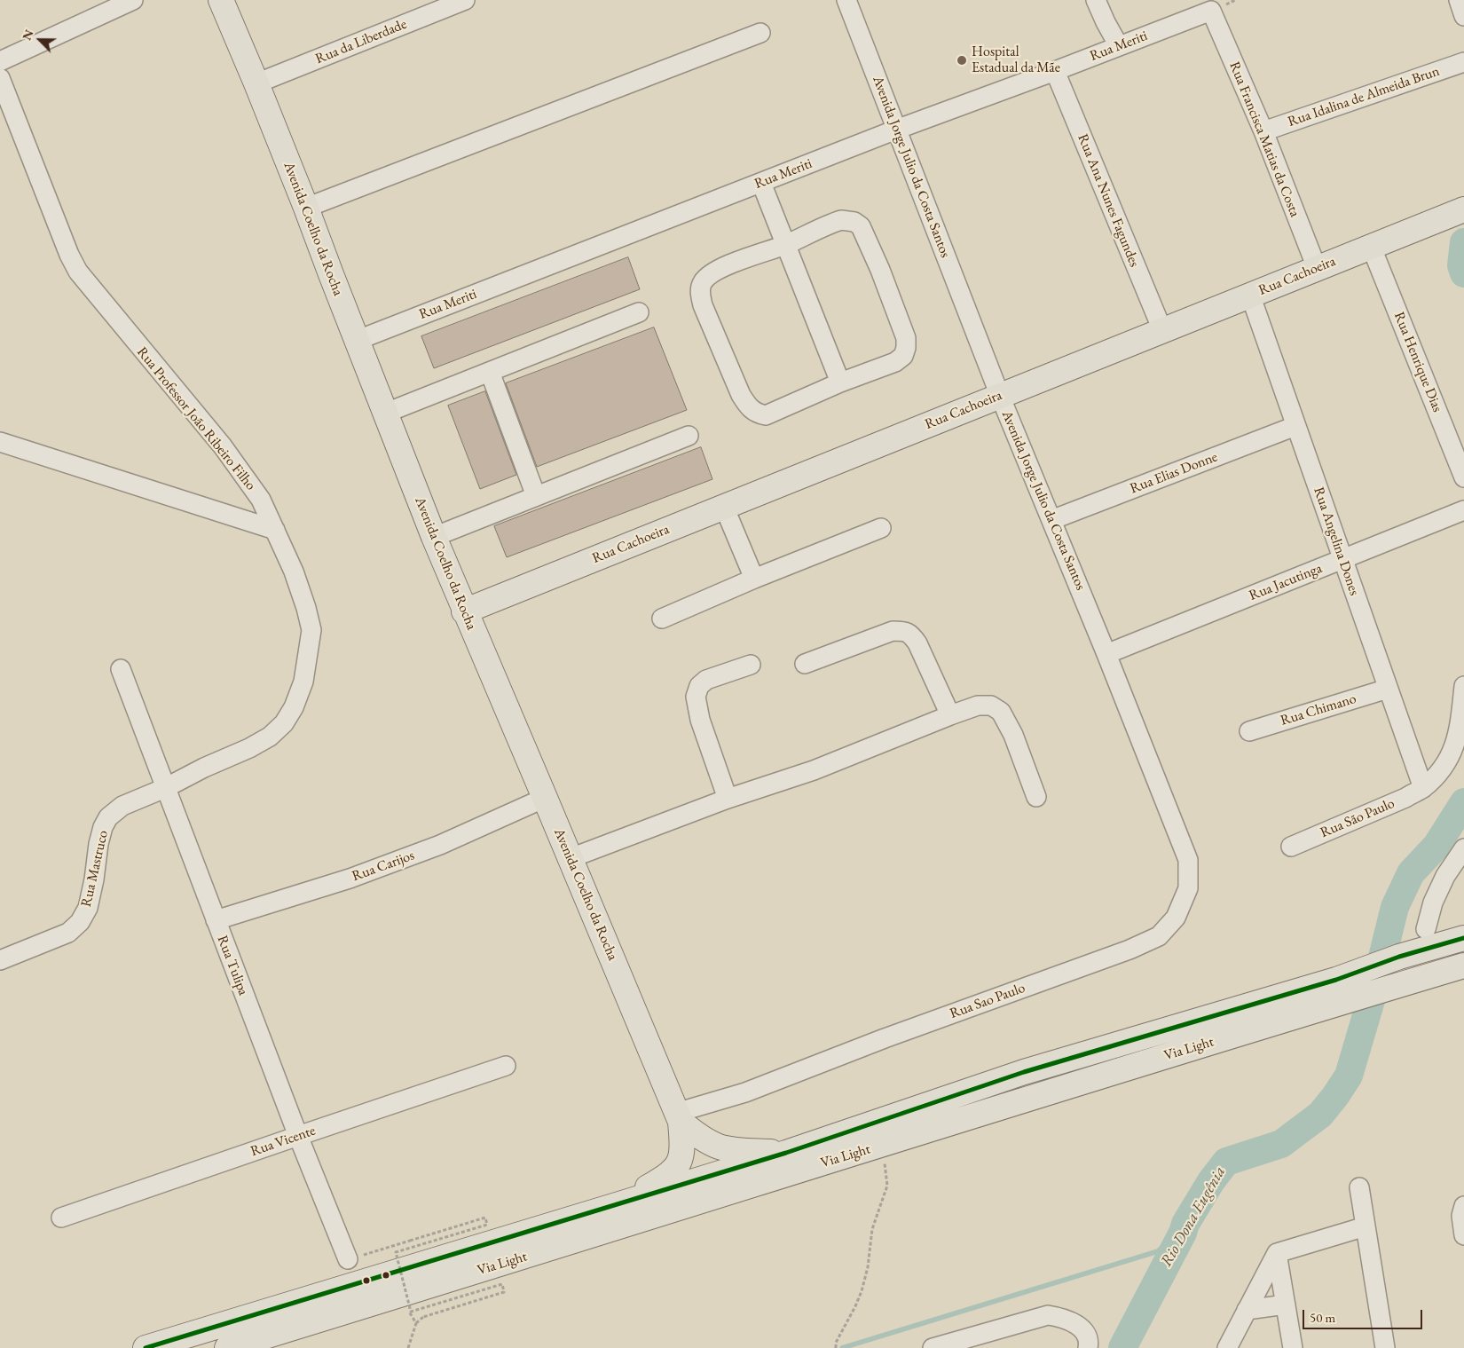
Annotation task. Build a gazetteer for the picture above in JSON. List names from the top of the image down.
{
  "streets": {
    "main road": ["Avenida Coelho da Rocha", "Rua Cachoeira", "Via Light"],
    "street": [
      "Rua da Liberdade",
      "Rua Meriti",
      "Rua Idalina de Almeida Brun",
      "Rua Francisca Matias da Costa",
      "Avenida Jorge Julio da Costa Santos",
      "Rua Ana Nunes Fagundes",
      "Rua Henrique Dias",
      "Rua Professor João Ribeiro Filho",
      "Rua Elias Donne",
      "Rua Angelina Dones",
      "Rua Jacutinga",
      "Rua Chimano",
      "Rua São Paulo",
      "Rua Carijos",
      "Rua Mastruco",
      "Rua Tulipa",
      "Rua Sao Paulo",
      "Rua Vicente"
    ]
  },
  "crossings": [
    ["Rua da Liberdade", "Avenida Coelho da Rocha"],
    ["Rua Meriti", "Rua Francisca Matias da Costa"],
    ["Rua Meriti", "Avenida Jorge Julio da Costa Santos"],
    ["Rua Meriti", "Rua Ana Nunes Fagundes"],
    ["Rua Meriti", "Avenida Coelho da Rocha"],
    ["Rua Idalina de Almeida Brun", "Rua Francisca Matias da Costa"],
    ["Rua Francisca Matias da Costa", "Rua Cachoeira"],
    ["Avenida Jorge Julio da Costa Santos", "Rua Cachoeira"],
    ["Avenida Jorge Julio da Costa Santos", "Rua Elias Donne"],
    ["Avenida Jorge Julio da Costa Santos", "Rua Jacutinga"],
    ["Avenida Jorge Julio da Costa Santos", "Rua Sao Paulo"],
    ["Rua Ana Nunes Fagundes", "Rua Cachoeira"],
    ["Avenida Coelho da Rocha", "Rua Cachoeira"],
    ["Avenida Coelho da Rocha", "Rua Carijos"],
    ["Avenida Coelho da Rocha", "Rua Sao Paulo"],
    ["Avenida Coelho da Rocha", "Via Light"],
    ["Rua Cachoeira", "Rua Henrique Dias"],
    ["Rua Cachoeira", "Rua Angelina Dones"],
    ["Rua Professor João Ribeiro Filho", "Rua Mastruco"],
    ["Rua Professor João Ribeiro Filho", "Rua Tulipa"],
    ["Rua Elias Donne", "Rua Angelina Dones"],
    ["Rua Angelina Dones", "Rua Jacutinga"],
    ["Rua Angelina Dones", "Rua Chimano"],
    ["Rua Angelina Dones", "Rua São Paulo"],
    ["Rua Carijos", "Rua Tulipa"],
    ["Rua Mastruco", "Rua Tulipa"],
    ["Rua Tulipa", "Rua Vicente"]
  ],
  "water": ["Rio Dona Eugênia"],
  "places": ["Hospital Estadual da Mãe"],
  "scale_bar": "50 m",
  "north": "top left"
}
